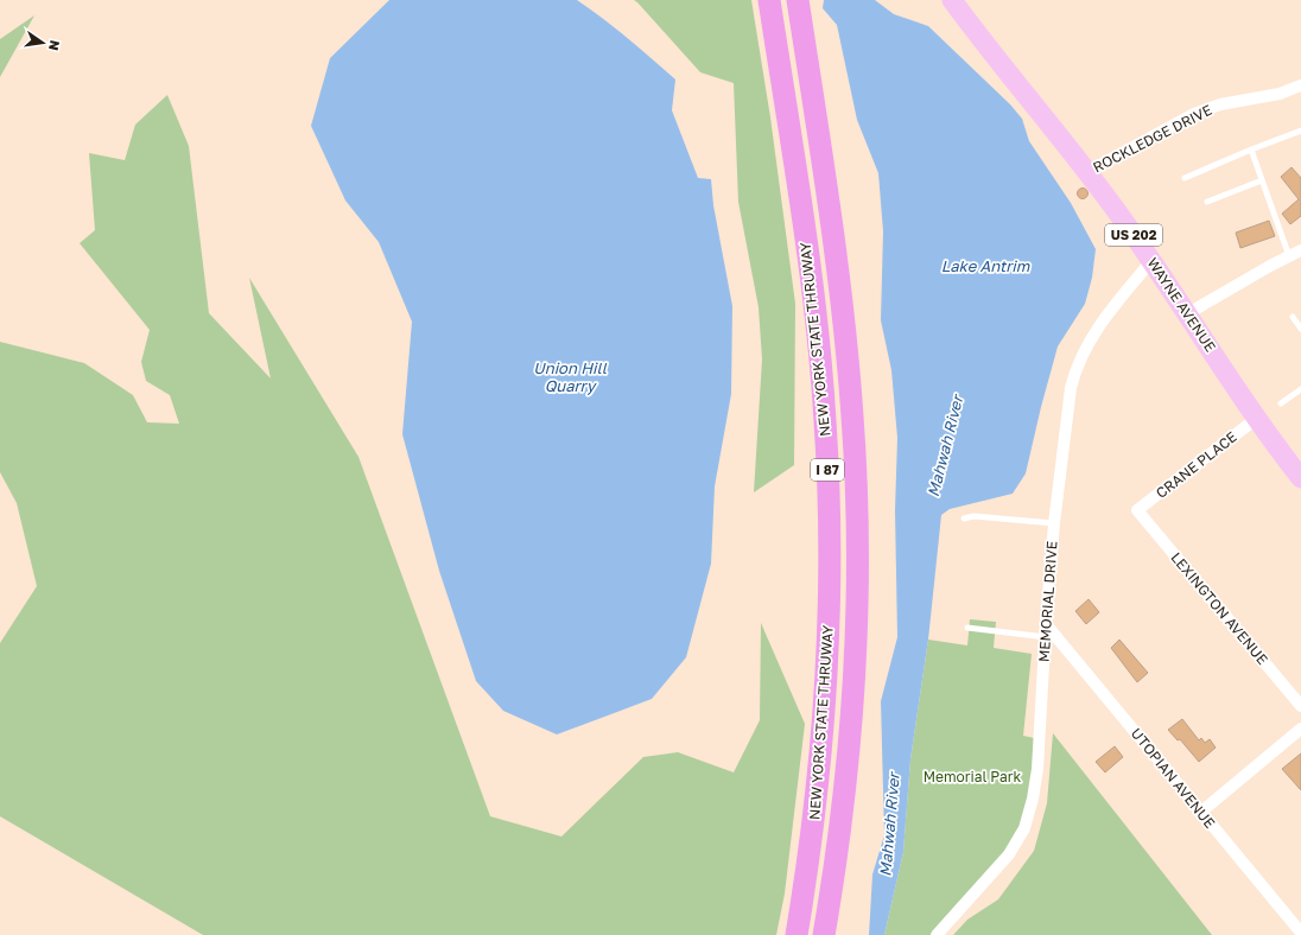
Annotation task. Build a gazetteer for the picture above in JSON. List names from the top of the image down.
{
  "streets": {
    "highway": ["NEW YORK STATE THRUWAY", "I 87"],
    "main road": ["US 202", "WAYNE AVENUE"],
    "street": [
      "ROCKLEDGE DRIVE",
      "CRANE PLACE",
      "MEMORIAL DRIVE",
      "LEXINGTON AVENUE",
      "UTOPIAN AVENUE"
    ]
  },
  "crossings": [
    ["ROCKLEDGE DRIVE", "WAYNE AVENUE"],
    ["WAYNE AVENUE", "CRANE PLACE"],
    ["WAYNE AVENUE", "MEMORIAL DRIVE"],
    ["CRANE PLACE", "LEXINGTON AVENUE"],
    ["MEMORIAL DRIVE", "UTOPIAN AVENUE"]
  ],
  "water": ["Lake Antrim", "Union Hill Quarry", "Mahwah River"],
  "parks": ["Memorial Park"],
  "north": "right"
}
